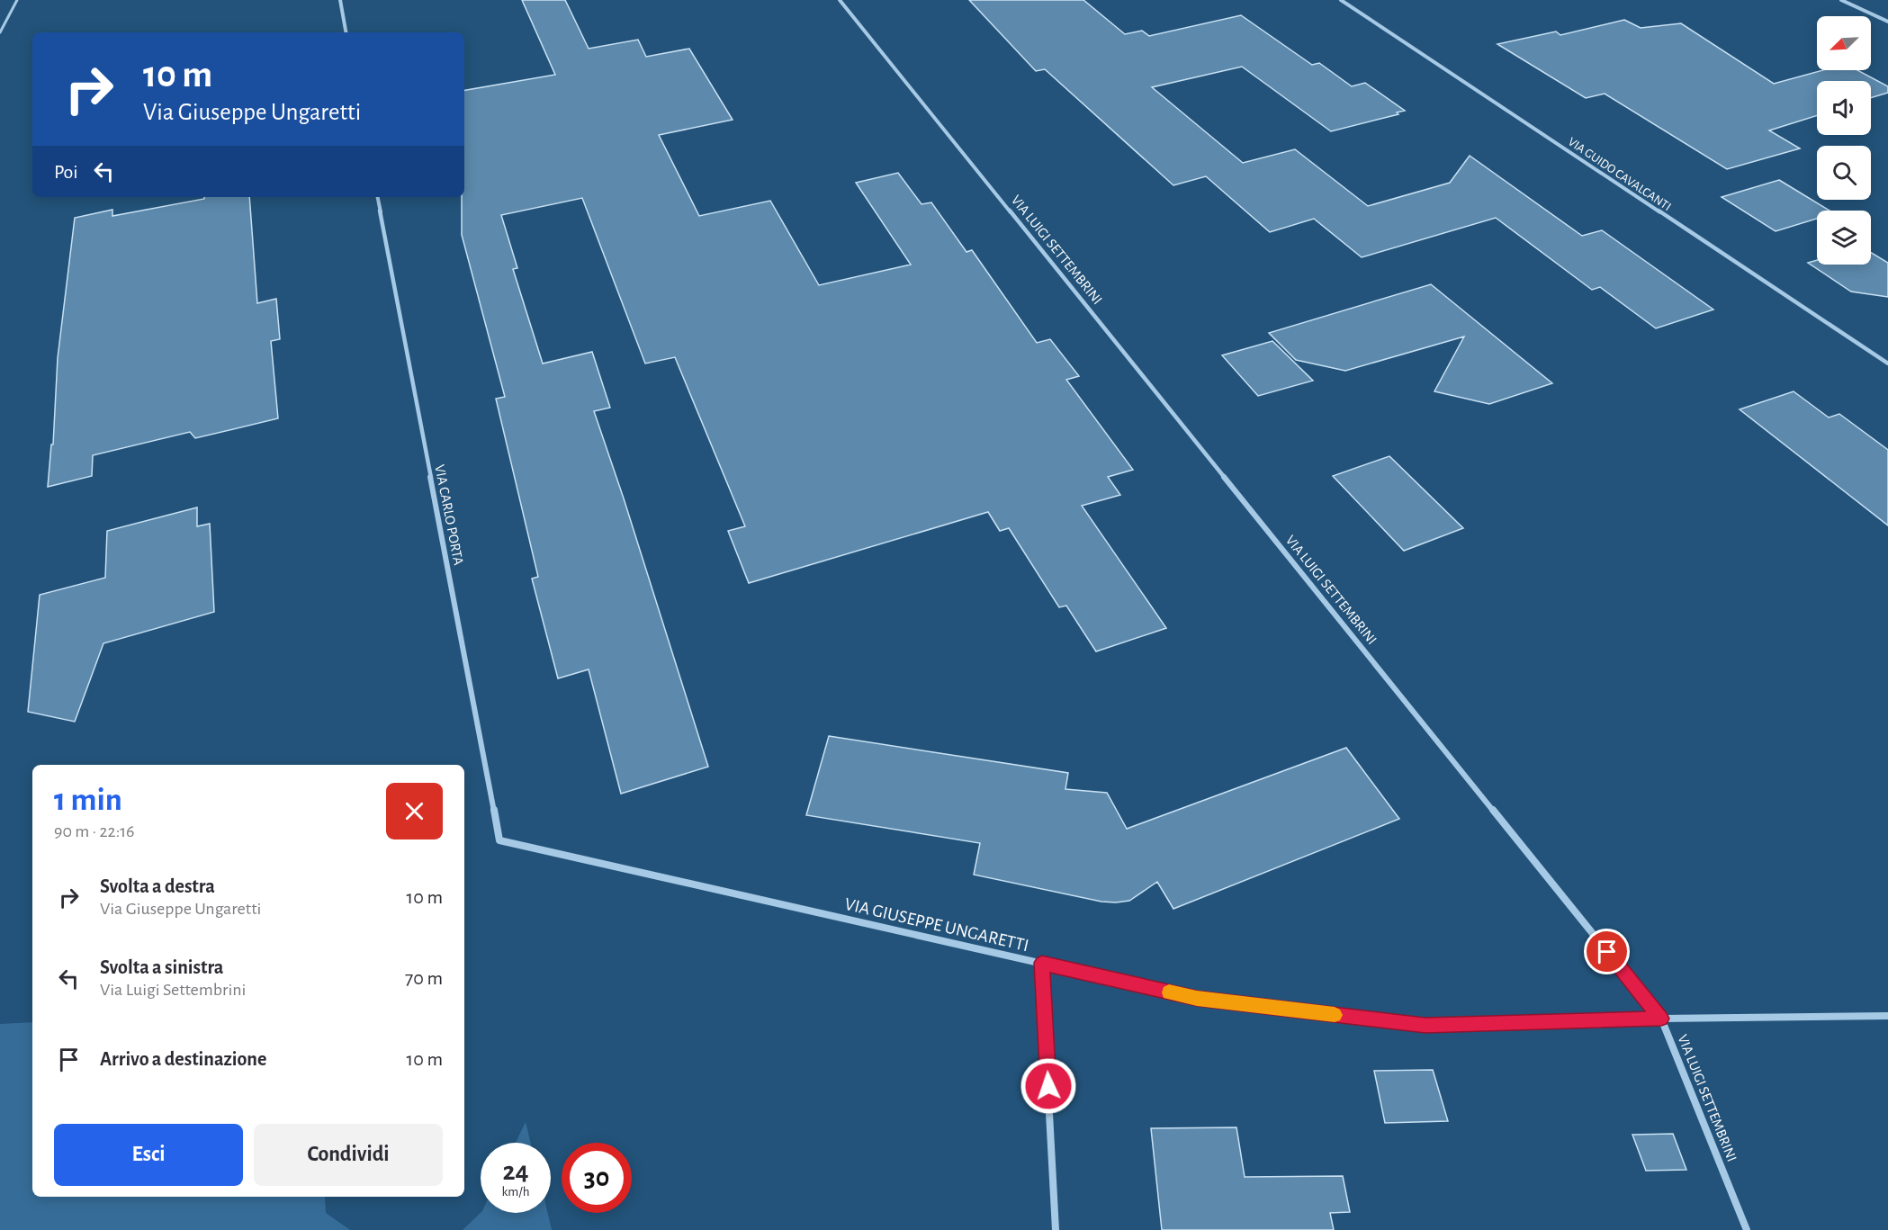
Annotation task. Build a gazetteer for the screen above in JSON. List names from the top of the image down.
{
  "streets": {
    "street": [
      "VIA GUIDO CAVALCANTI",
      "VIA LUIGI SETTEMBRINI",
      "VIA CARLO PORTA",
      "VIA GIUSEPPE UNGARETTI"
    ]
  },
  "crossings": [
    ["VIA LUIGI SETTEMBRINI", "VIA GIUSEPPE UNGARETTI"],
    ["VIA CARLO PORTA", "VIA GIUSEPPE UNGARETTI"]
  ],
  "north": "bottom left",
  "page": {
    "turn": ["10 m", "Via Giuseppe Ungaretti"],
    "then": "Poi",
    "heading": ["1 min", "90 m · 22:16"],
    "list": [
      {
        "name": "Svolta a destra",
        "note": "Via Giuseppe Ungaretti",
        "value": "10 m"
      },
      {
        "name": "Svolta a sinistra",
        "note": "Via Luigi Settembrini",
        "value": "70 m"
      },
      {
        "name": "Arrivo a destinazione",
        "value": "10 m"
      }
    ],
    "buttons": ["Esci", "Condividi"],
    "speed": "24 km/h",
    "limit": "30"
  }
}
